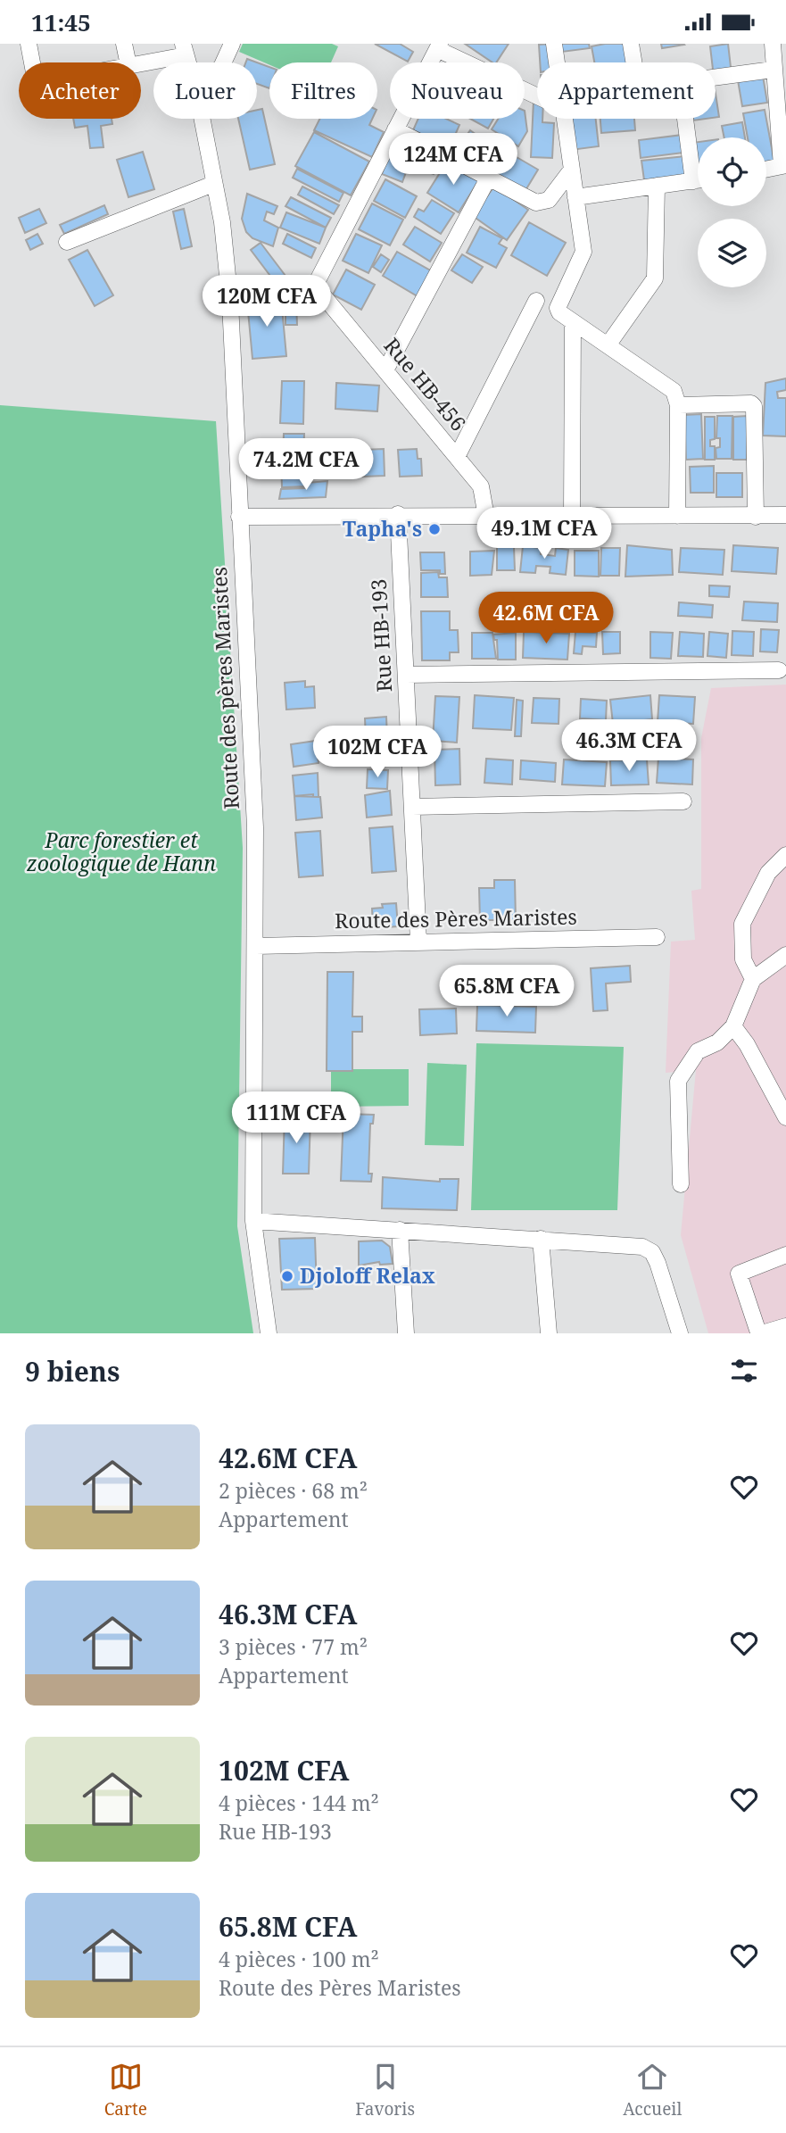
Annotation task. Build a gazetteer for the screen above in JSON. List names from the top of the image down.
{
  "streets": {
    "street": [
      "Rue HB-456",
      "Rue HB-193",
      "Route des pères Maristes",
      "Route des Pères Maristes"
    ]
  },
  "crossings": [
    ["Rue HB-193", "Route des Pères Maristes"],
    ["Route des pères Maristes", "Route des Pères Maristes"]
  ],
  "parks": ["Parc forestier et zoologique de Hann"],
  "places": ["Tapha's", "Djoloff Relax"],
  "page": {
    "status": "11:45",
    "chip": [
      "Acheter",
      "Louer",
      "Filtres",
      "Nouveau",
      "Appartement"
    ],
    "price": [
      "124M CFA",
      "120M CFA",
      "74.2M CFA",
      "49.1M CFA",
      "42.6M CFA",
      "46.3M CFA",
      "102M CFA",
      "65.8M CFA",
      "111M CFA"
    ],
    "heading": "9 biens",
    "list": [
      {
        "name": "42.6M CFA",
        "note": "2 pièces · 68 m² · Appartement"
      },
      {
        "name": "46.3M CFA",
        "note": "3 pièces · 77 m² · Appartement"
      },
      {
        "name": "102M CFA",
        "note": "4 pièces · 144 m² · Rue HB-193"
      },
      {
        "name": "65.8M CFA",
        "note": "4 pièces · 100 m² · Route des Pères Maristes"
      }
    ],
    "tabs": ["Carte", "Favoris", "Accueil"]
  }
}
